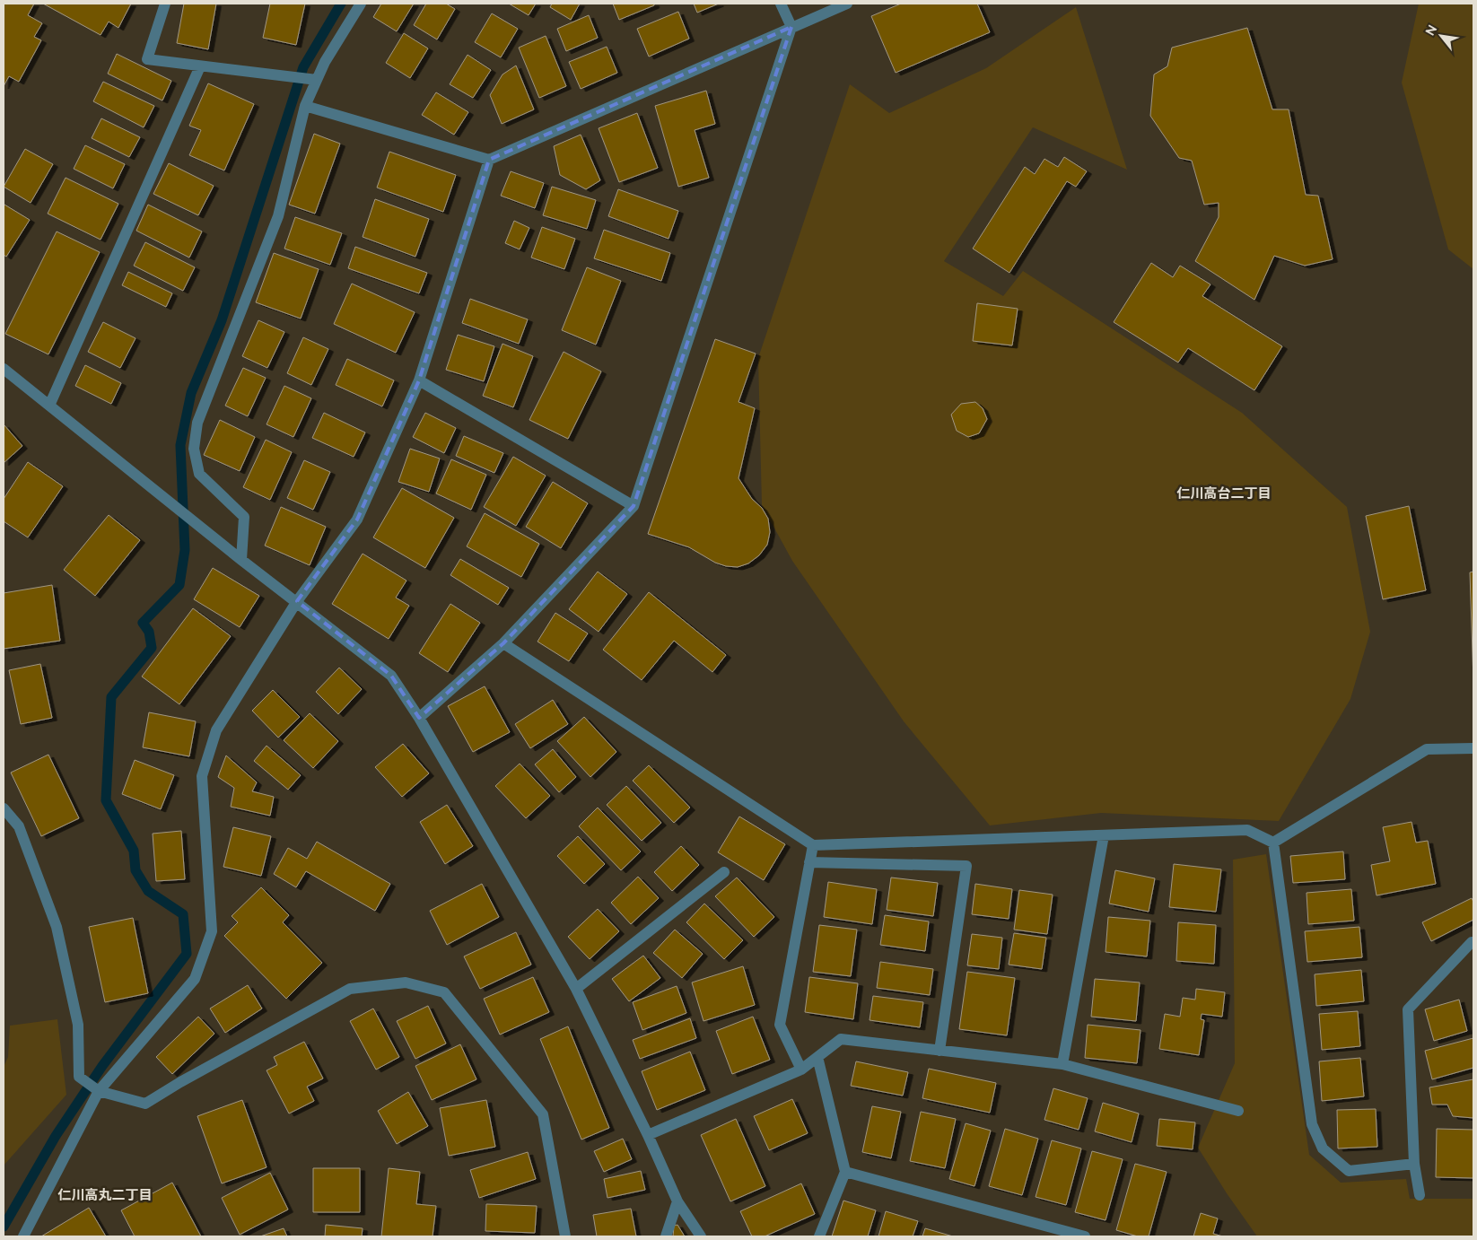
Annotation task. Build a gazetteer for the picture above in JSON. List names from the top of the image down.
{
  "districts": ["仁川高台二丁目", "仁川高丸二丁目"],
  "north": "top left"
}
